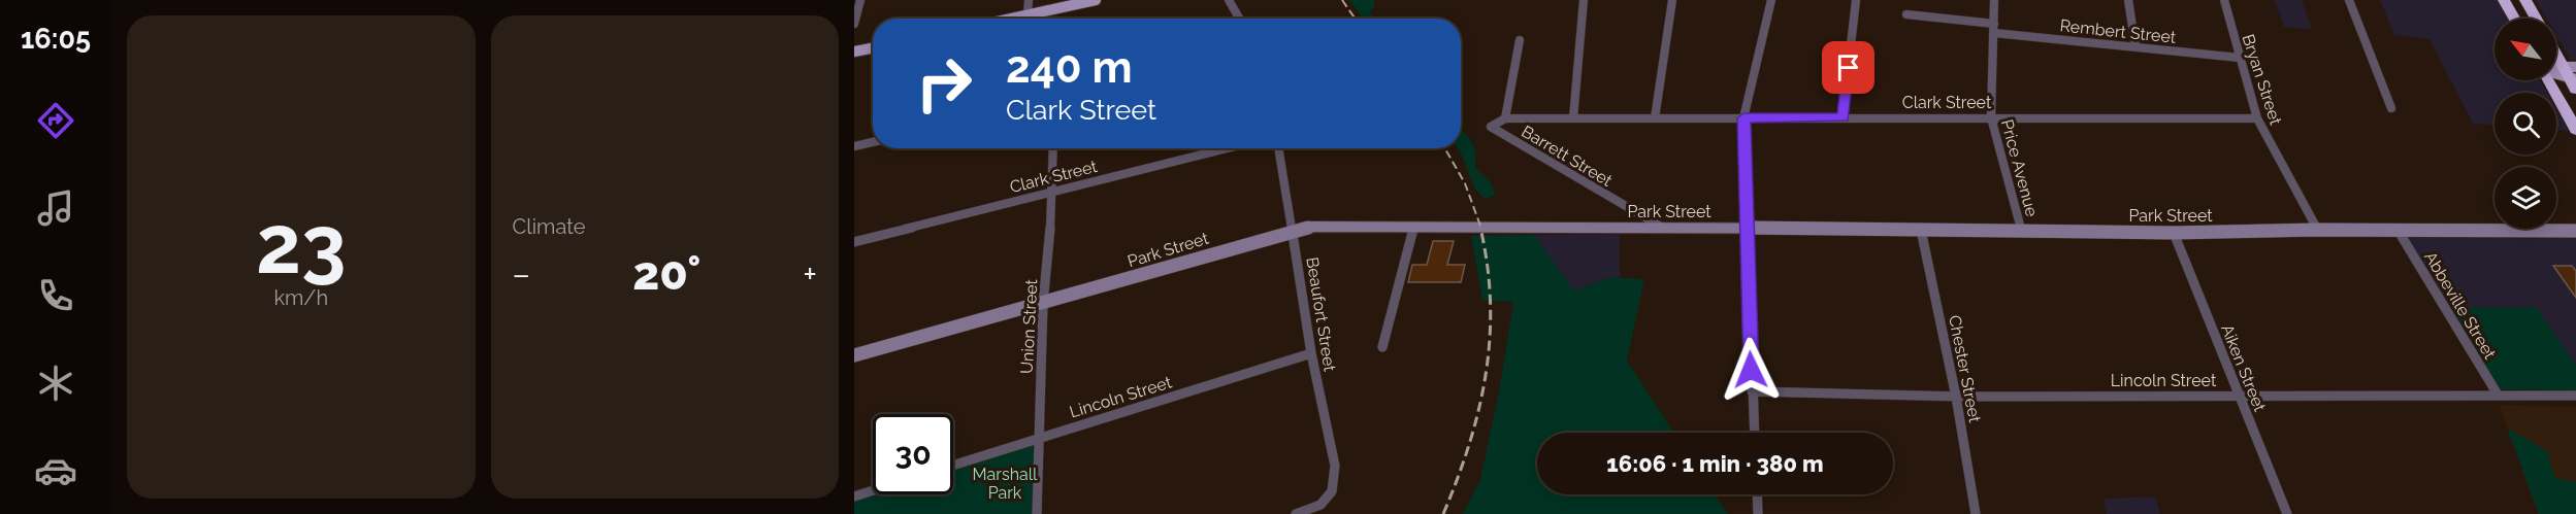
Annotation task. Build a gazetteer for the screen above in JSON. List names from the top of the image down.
{
  "streets": {
    "street": [
      "Rembert Street",
      "Bryan Street",
      "Clark Street",
      "Barrett Street",
      "Price Avenue",
      "Park Street",
      "Abbeville Street",
      "Beaufort Street",
      "Union Street",
      "Aiken Street",
      "Chester Street",
      "Lincoln Street"
    ]
  },
  "crossings": [
    ["Rembert Street", "Bryan Street"],
    ["Rembert Street", "Price Avenue"],
    ["Bryan Street", "Clark Street"],
    ["Bryan Street", "Park Street"],
    ["Clark Street", "Barrett Street"],
    ["Clark Street", "Price Avenue"],
    ["Clark Street", "Union Street"],
    ["Barrett Street", "Park Street"],
    ["Price Avenue", "Park Street"],
    ["Park Street", "Abbeville Street"],
    ["Park Street", "Beaufort Street"],
    ["Park Street", "Union Street"],
    ["Park Street", "Aiken Street"],
    ["Park Street", "Chester Street"],
    ["Abbeville Street", "Lincoln Street"],
    ["Beaufort Street", "Lincoln Street"],
    ["Union Street", "Lincoln Street"],
    ["Aiken Street", "Lincoln Street"],
    ["Chester Street", "Lincoln Street"]
  ],
  "parks": ["Marshall Park"],
  "north": "top left",
  "page": {
    "tabs": "16:05",
    "tile": [
      ["23", "km/h"],
      "Climate"
    ],
    "turn": ["240 m", "Clark Street"],
    "heat": ["−", "20°", "+"],
    "limit": "30",
    "trip": "16:06 · 1 min · 380 m"
  }
}
